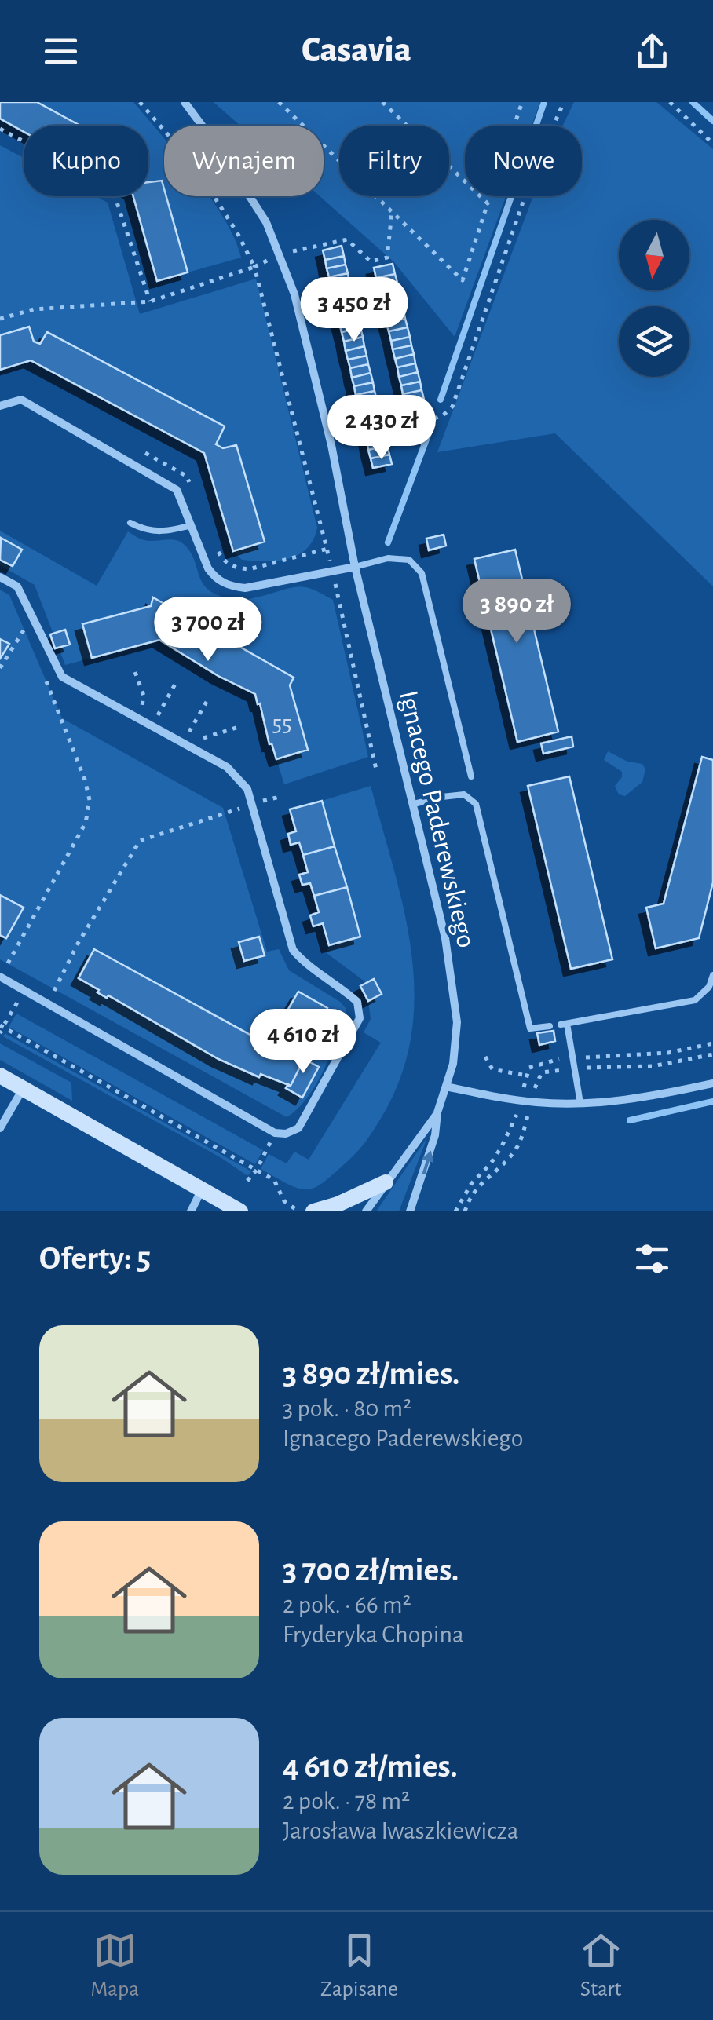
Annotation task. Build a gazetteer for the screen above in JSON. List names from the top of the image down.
{
  "streets": {
    "street": ["Ignacego Paderewskiego"]
  },
  "house_numbers": ["55"],
  "north": "bottom",
  "page": {
    "header": "Casavia",
    "chip": [
      "Kupno",
      "Wynajem",
      "Filtry",
      "Nowe"
    ],
    "price": [
      "3 450 zł",
      "2 430 zł",
      "3 890 zł",
      "3 700 zł",
      "4 610 zł"
    ],
    "heading": "Oferty: 5",
    "list": [
      {
        "name": "3 890 zł/mies.",
        "note": "3 pok. · 80 m² · Ignacego Paderewskiego"
      },
      {
        "name": "3 700 zł/mies.",
        "note": "2 pok. · 66 m² · Fryderyka Chopina"
      },
      {
        "name": "4 610 zł/mies.",
        "note": "2 pok. · 78 m² · Jarosława Iwaszkiewicza"
      }
    ],
    "tabs": ["Mapa", "Zapisane", "Start"]
  }
}
